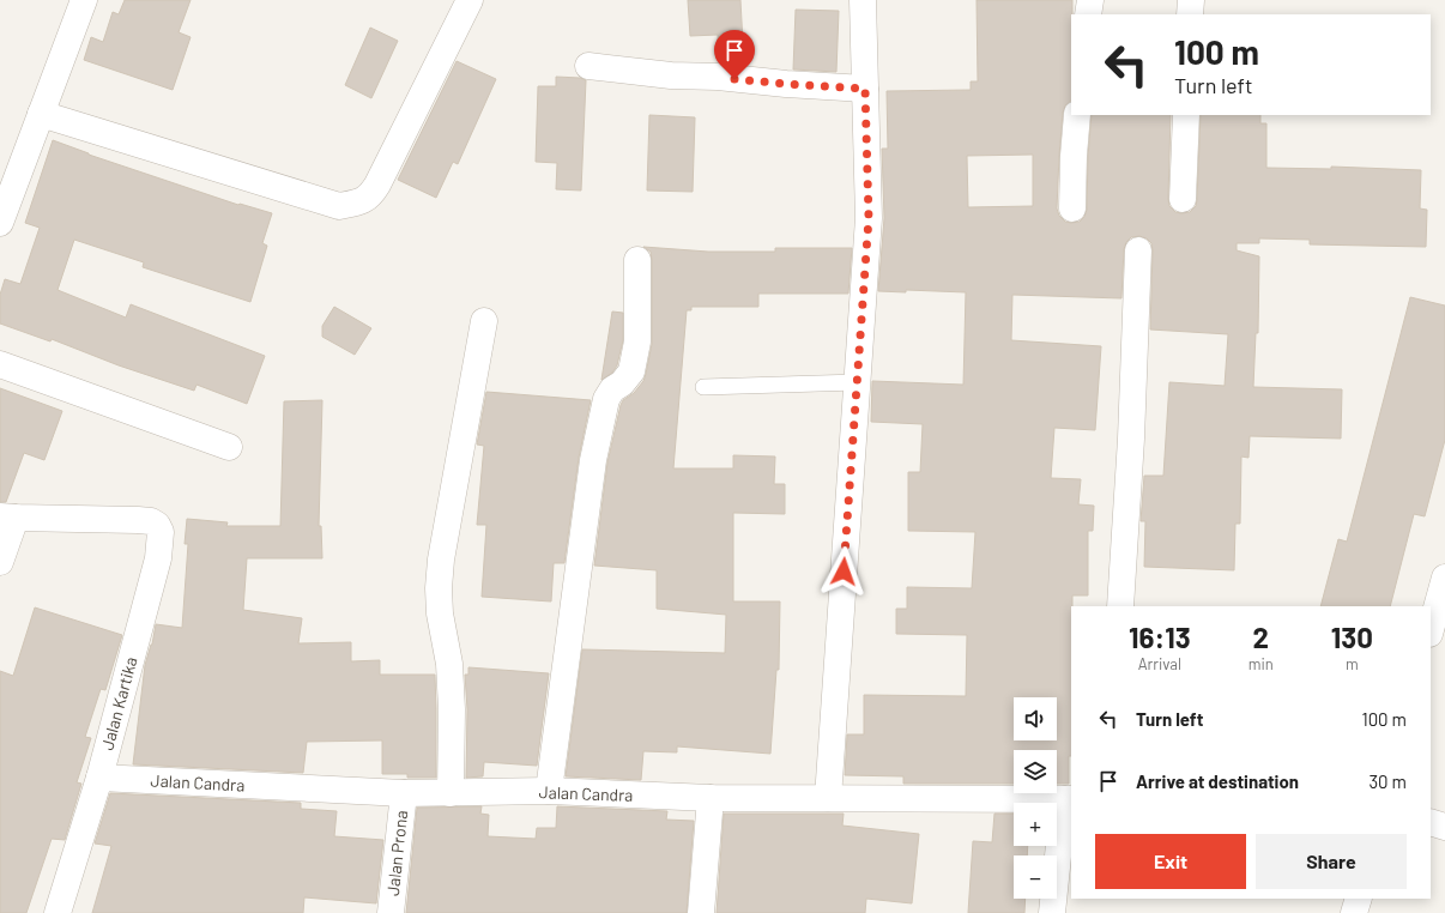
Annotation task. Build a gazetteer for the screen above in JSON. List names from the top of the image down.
{
  "streets": {
    "street": ["Jalan Kartika", "Jalan Candra", "Jalan Prona"]
  },
  "crossings": [
    ["Jalan Kartika", "Jalan Candra"],
    ["Jalan Candra", "Jalan Prona"]
  ],
  "page": {
    "turn": ["100 m", "Turn left"],
    "eta": [
      "16:13",
      "Arrival",
      "2",
      "min",
      "130",
      "m"
    ],
    "list": [
      {
        "name": "Turn left",
        "value": "100 m"
      },
      {
        "name": "Arrive at destination",
        "value": "30 m"
      }
    ],
    "map_buttons": ["+", "−"],
    "buttons": ["Exit", "Share"]
  }
}
